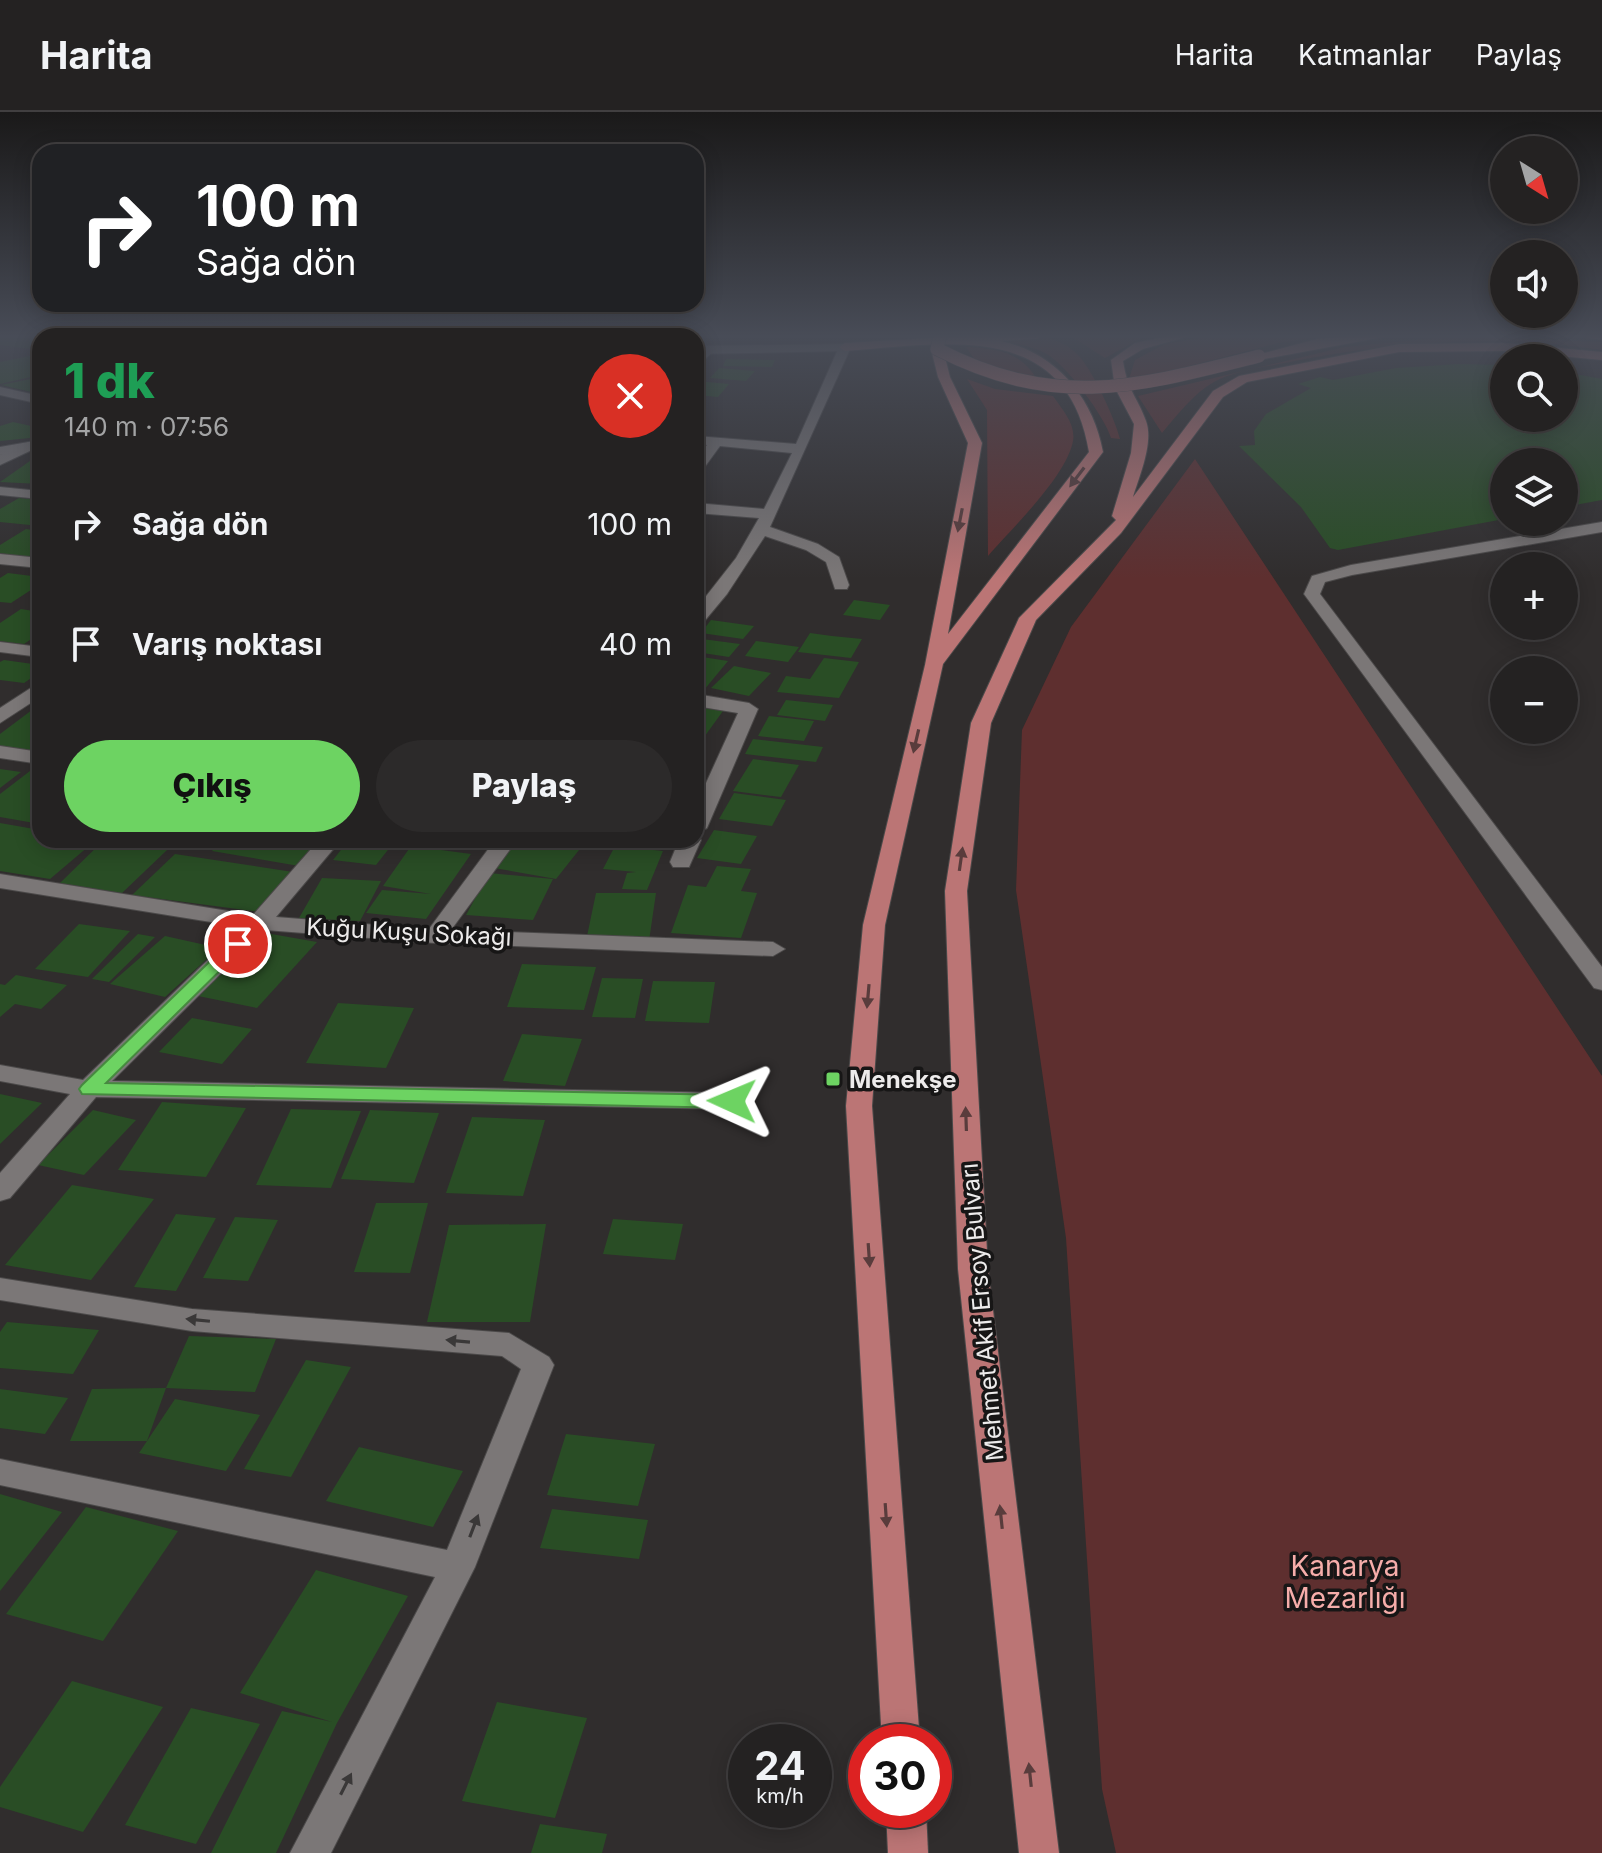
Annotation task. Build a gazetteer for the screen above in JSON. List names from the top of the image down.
{
  "streets": {
    "main road": ["Mehmet Akif Ersoy Bulvarı"],
    "street": ["Kuğu Kuşu Sokağı"]
  },
  "parks": ["Kanarya Mezarlığı"],
  "places": {
    "transit": ["Menekşe"]
  },
  "north": "bottom right",
  "page": {
    "header": "Harita",
    "nav": ["Harita", "Katmanlar", "Paylaş"],
    "map_buttons": ["+", "−"],
    "turn": ["100 m", "Sağa dön"],
    "heading": ["1 dk", "140 m · 07:56"],
    "list": [
      {
        "name": "Sağa dön",
        "value": "100 m"
      },
      {
        "name": "Varış noktası",
        "value": "40 m"
      }
    ],
    "buttons": ["Çıkış", "Paylaş"],
    "speed": "24 km/h",
    "limit": "30"
  }
}
